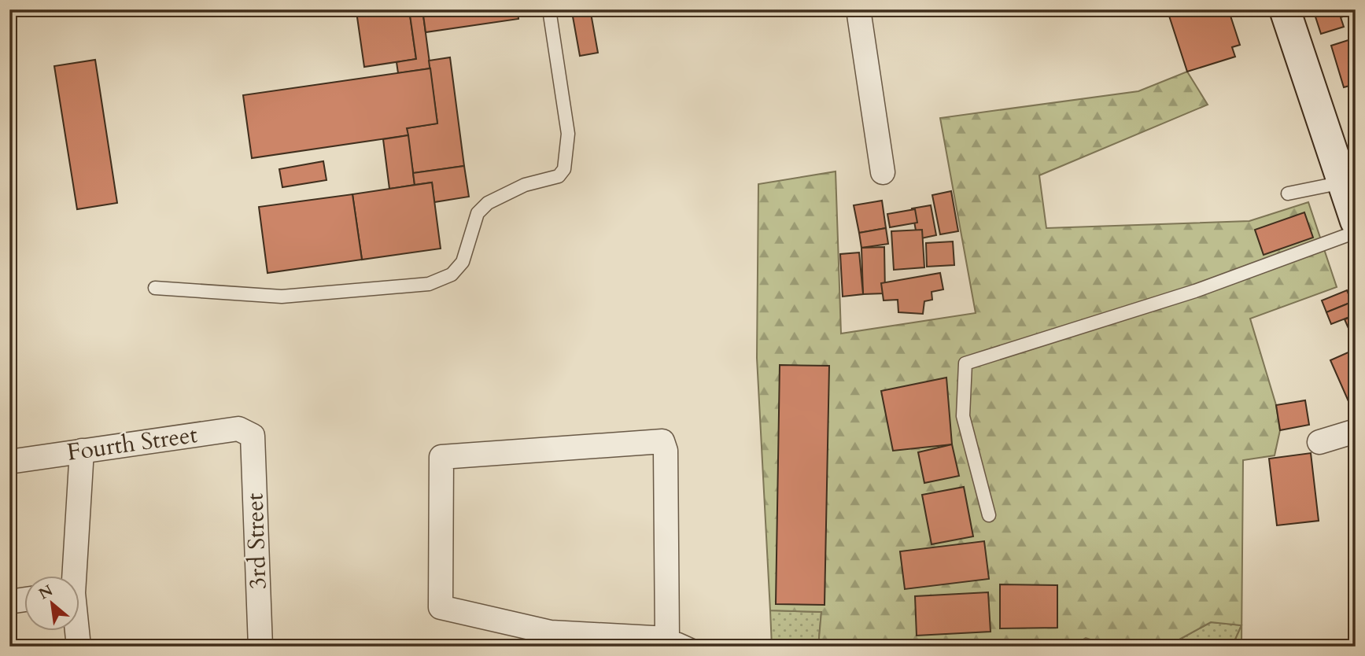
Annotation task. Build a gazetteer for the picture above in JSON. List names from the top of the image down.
{
  "streets": {
    "street": ["Fourth Street", "3rd Street"]
  },
  "crossings": [
    ["Fourth Street", "3rd Street"]
  ],
  "north": "top left"
}
